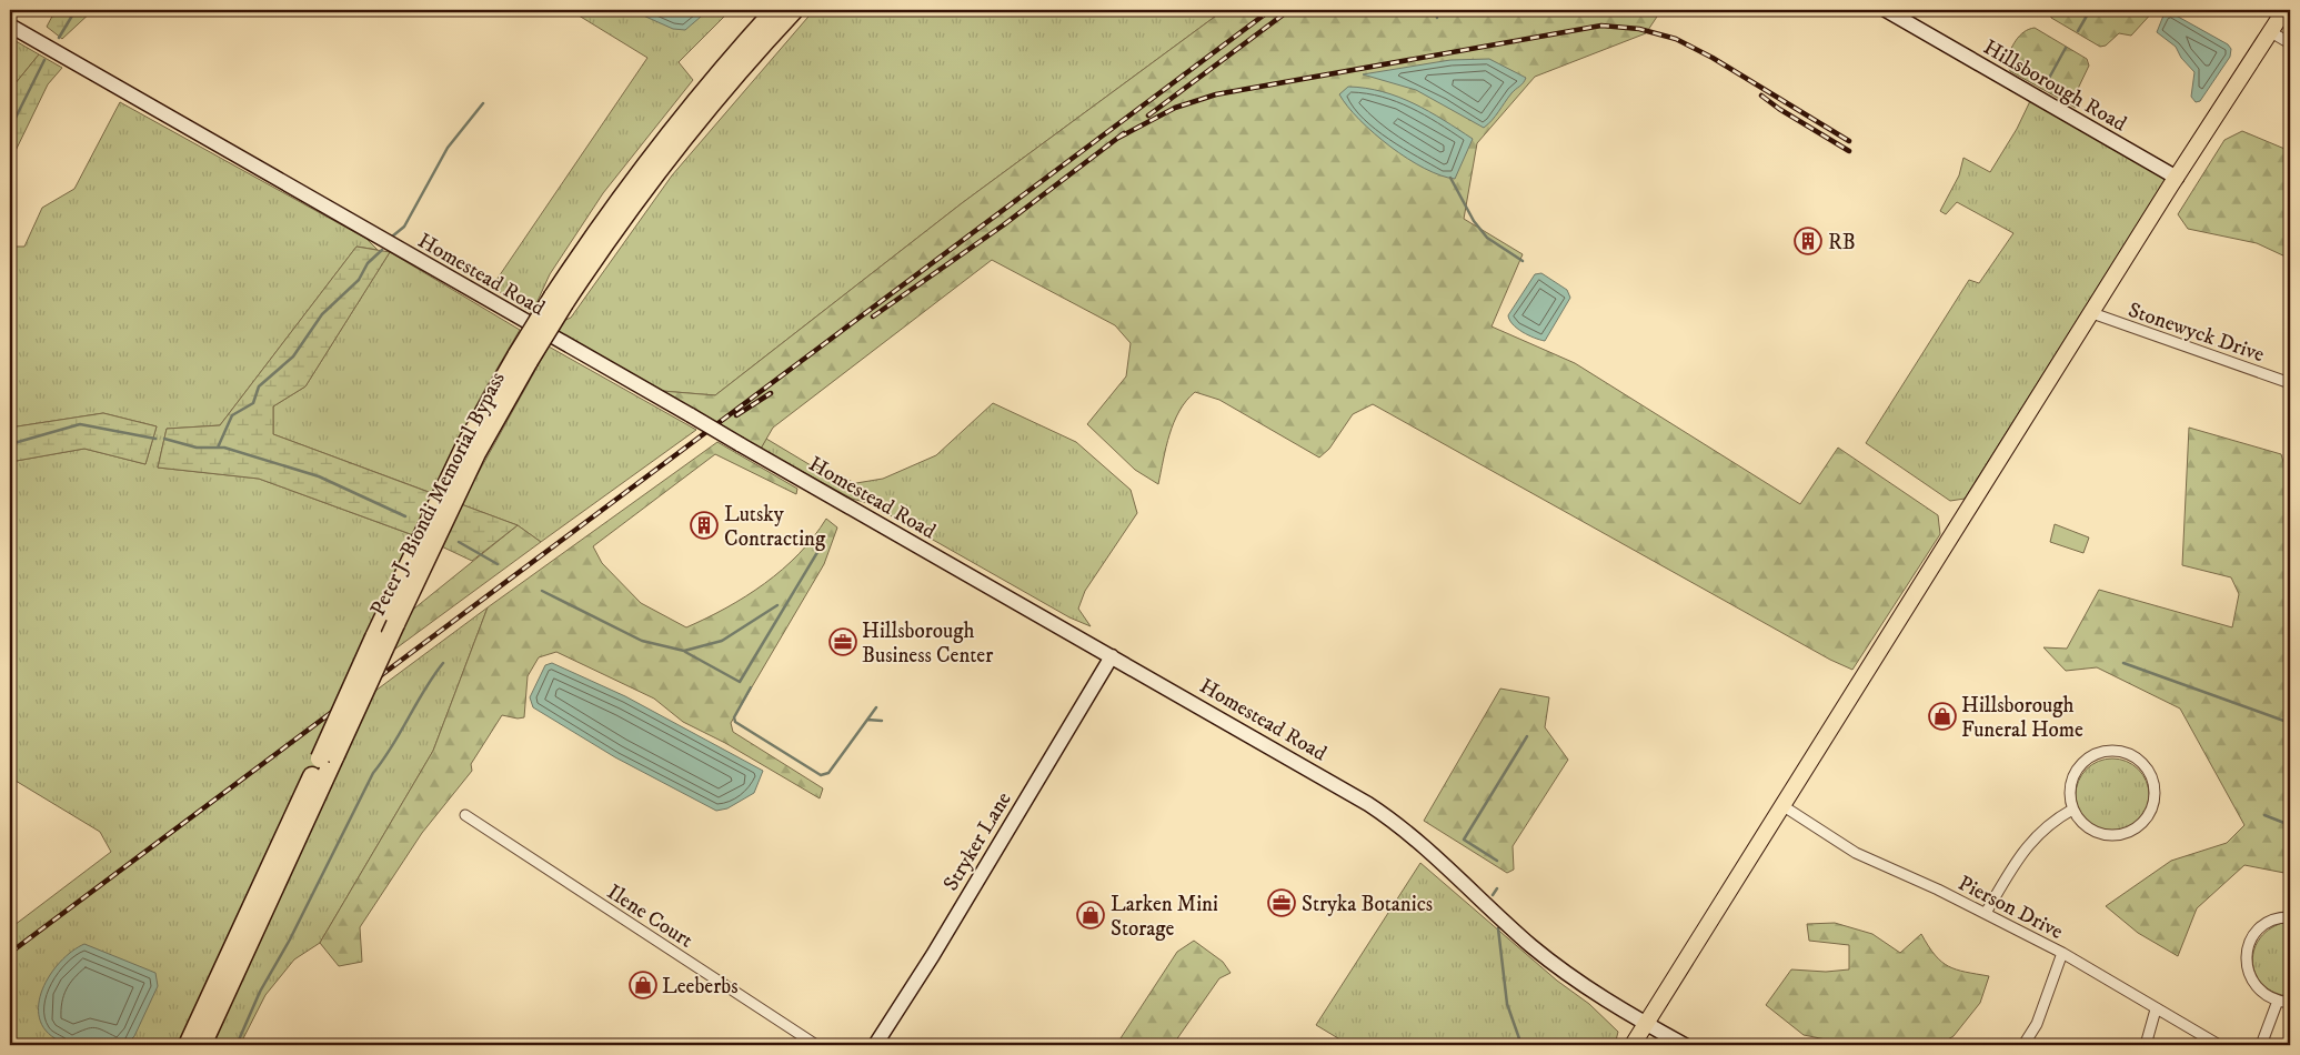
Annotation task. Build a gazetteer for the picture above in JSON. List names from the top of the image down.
{
  "streets": {
    "highway": ["Peter J. Biondi Memorial Bypass"],
    "street": [
      "Hillsborough Road",
      "Homestead Road",
      "Stonewyck Drive",
      "Stryker Lane",
      "Pierson Drive",
      "Ilene Court"
    ]
  },
  "crossings": [
    ["Homestead Road", "Stryker Lane"]
  ],
  "places": {
    "building": ["RB", "Lutsky Contracting"],
    "office": ["Hillsborough Business Center", "Stryka Botanics"],
    "shop": ["Hillsborough Funeral Home", "Larken Mini Storage", "Leeberbs"]
  }
}
